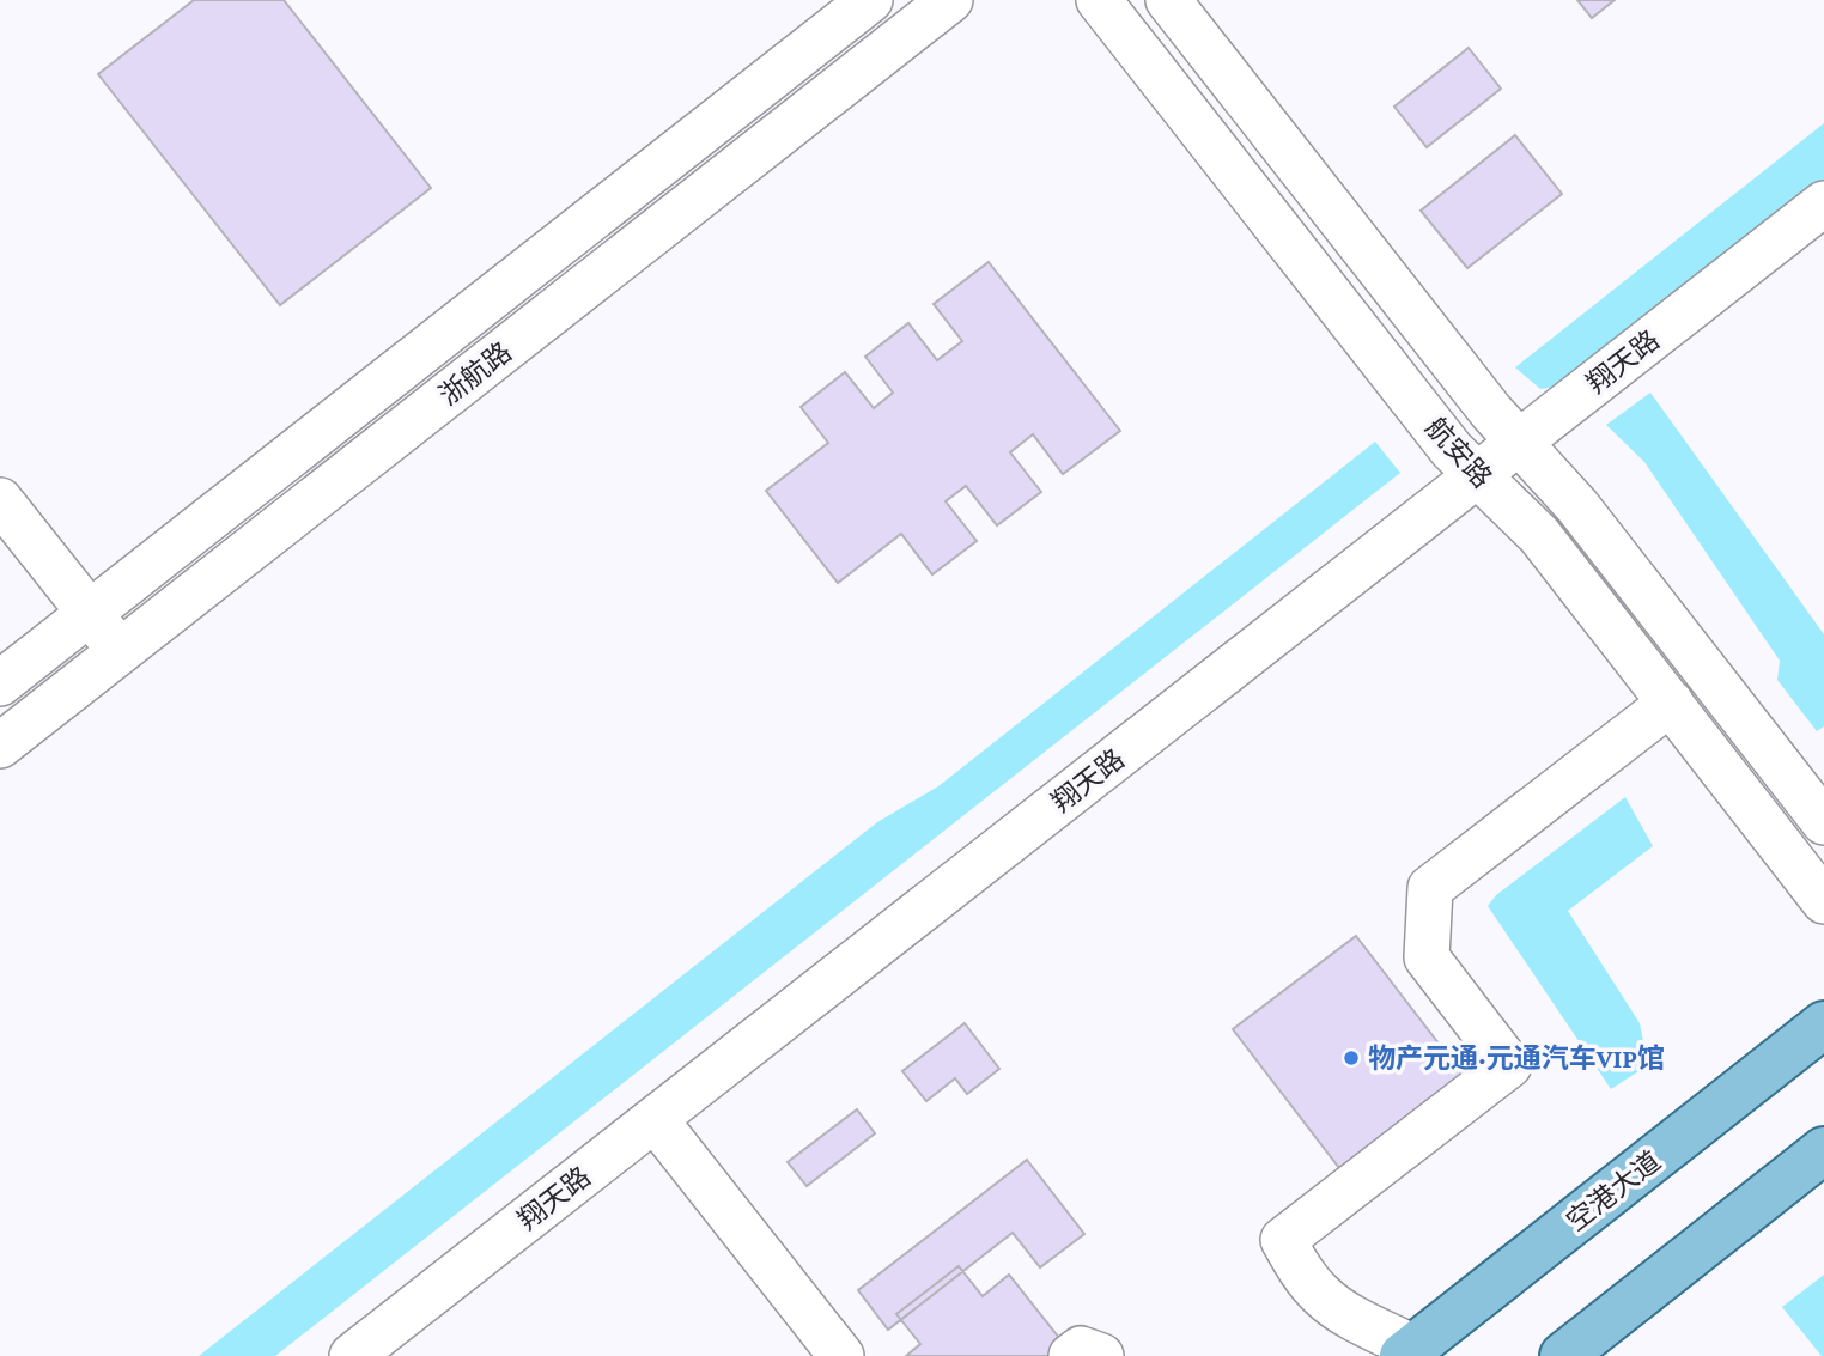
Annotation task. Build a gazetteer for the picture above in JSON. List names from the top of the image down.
{
  "streets": {
    "main road": ["空港大道"],
    "street": ["翔天路", "浙航路", "航安路"]
  },
  "crossings": [
    ["翔天路", "航安路"]
  ],
  "places": ["物产元通·元通汽车VIP馆"]
}
